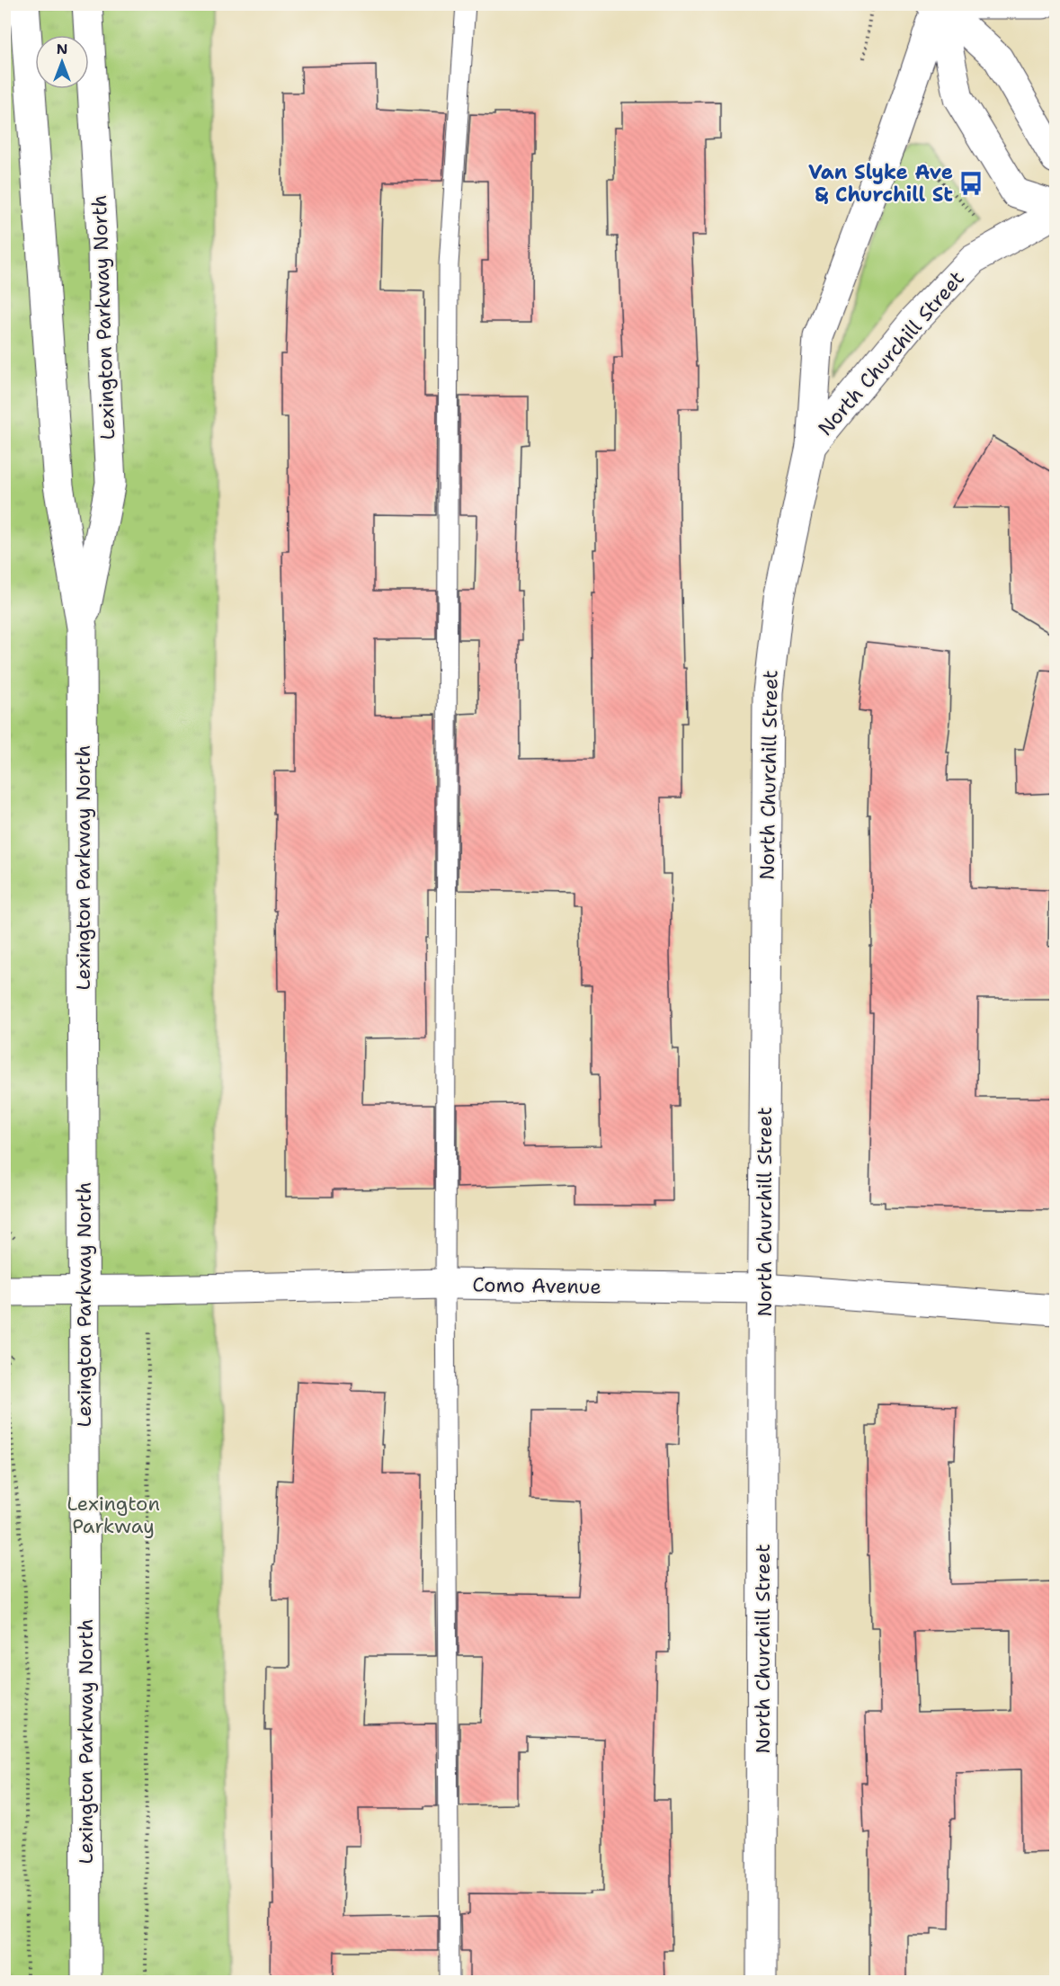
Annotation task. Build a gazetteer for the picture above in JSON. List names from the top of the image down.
{
  "streets": {
    "street": ["Lexington Parkway North", "North Churchill Street", "Como Avenue"]
  },
  "crossings": [
    ["Lexington Parkway North", "Como Avenue"],
    ["North Churchill Street", "Como Avenue"]
  ],
  "parks": ["Lexington Parkway"],
  "places": {
    "bus stop": ["Van Slyke Ave & Churchill St"]
  },
  "north": "top"
}
